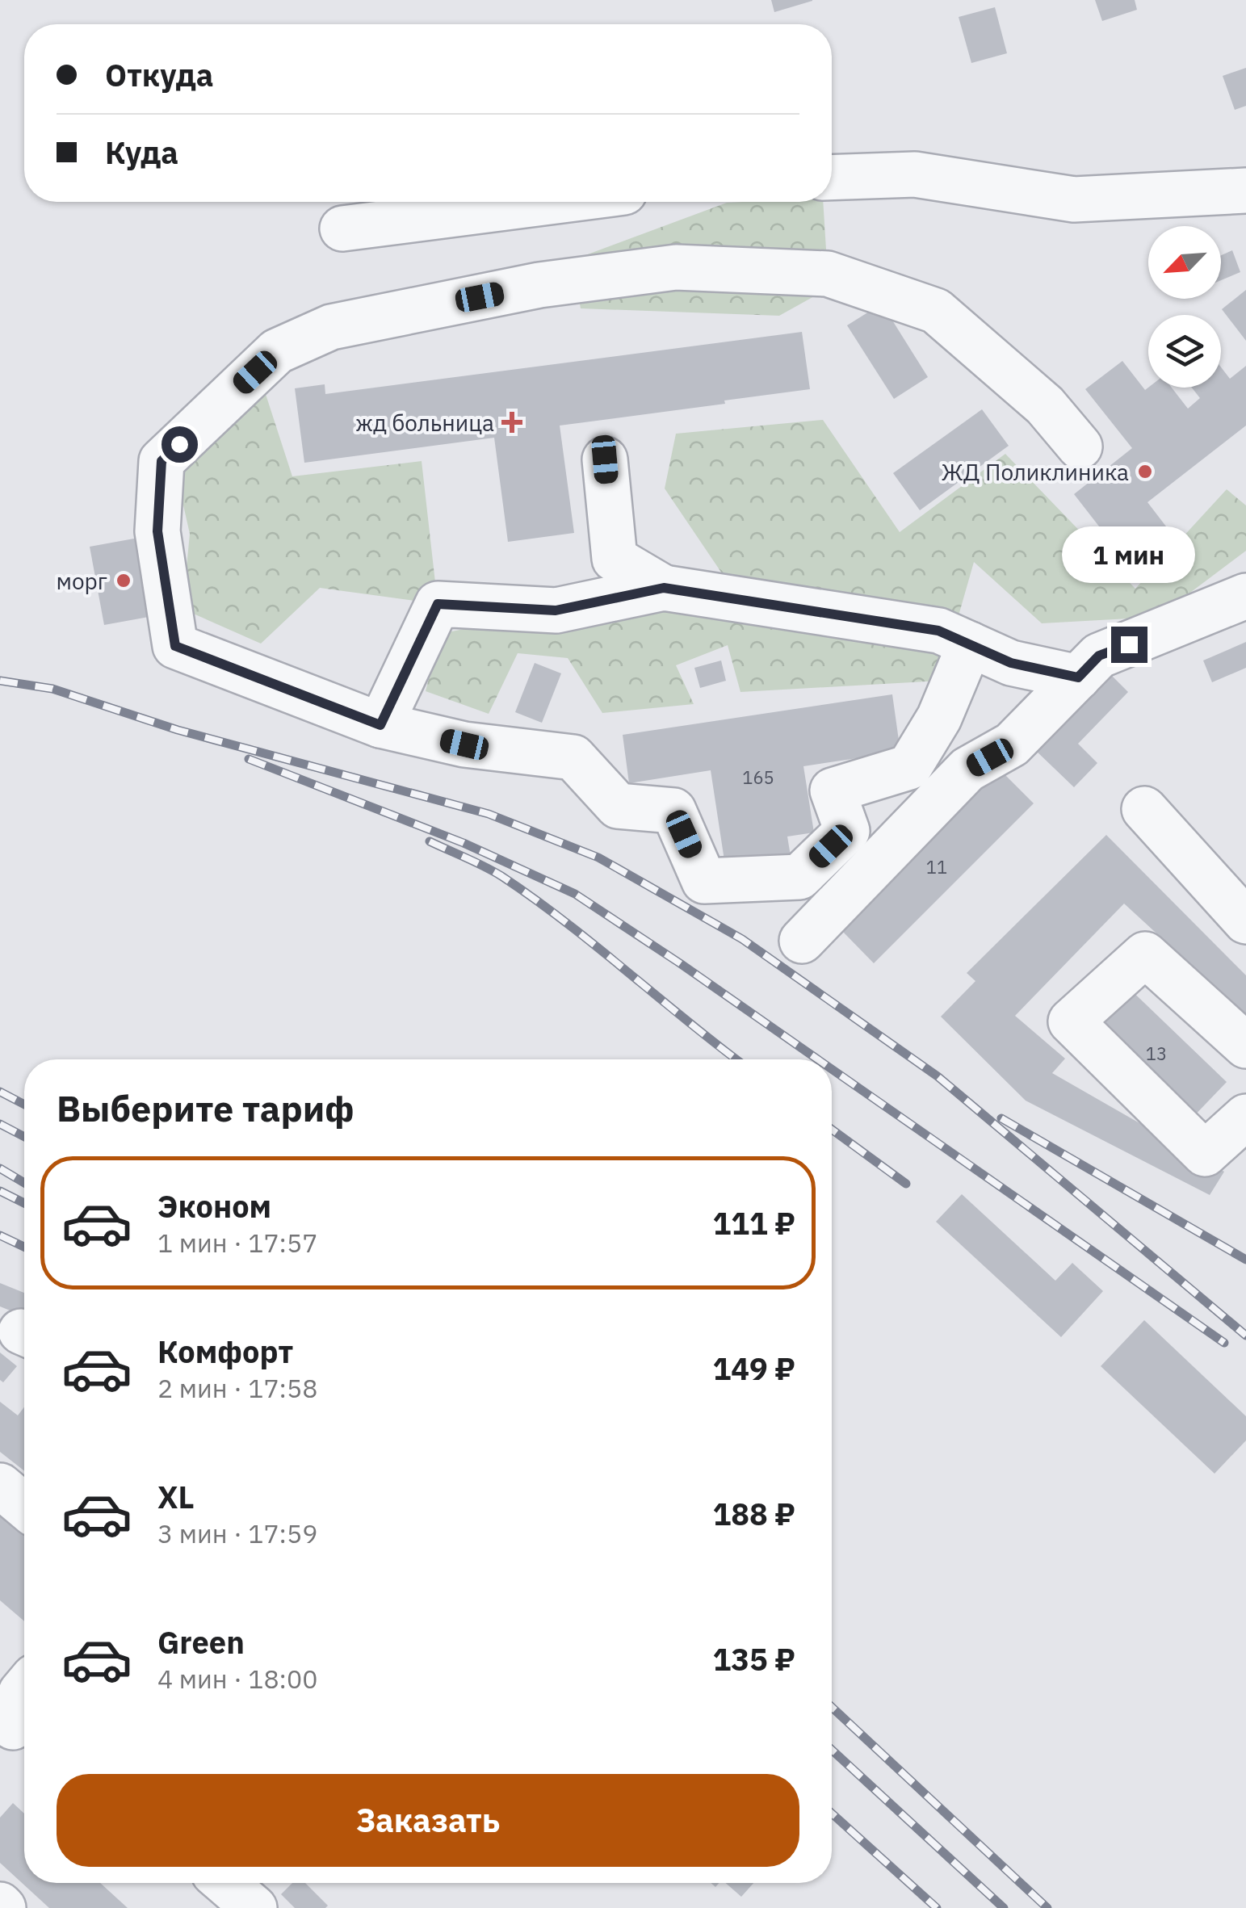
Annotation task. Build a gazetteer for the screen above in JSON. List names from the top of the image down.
{
  "places": {
    "health": ["жд больница"],
    "other": ["ЖД Поликлиника", "морг"]
  },
  "house_numbers": ["165", "11", "13"],
  "north": "bottom left",
  "page": {
    "banner": ["Откуда", "Куда"],
    "bubble": "1 мин",
    "heading": "Выберите тариф",
    "list": [
      {
        "name": "Эконом",
        "note": "1 мин · 17:57",
        "value": "111 ₽"
      },
      {
        "name": "Комфорт",
        "note": "2 мин · 17:58",
        "value": "149 ₽"
      },
      {
        "name": "XL",
        "note": "3 мин · 17:59",
        "value": "188 ₽"
      },
      {
        "name": "Green",
        "note": "4 мин · 18:00",
        "value": "135 ₽"
      }
    ],
    "buttons": "Заказать"
  }
}
